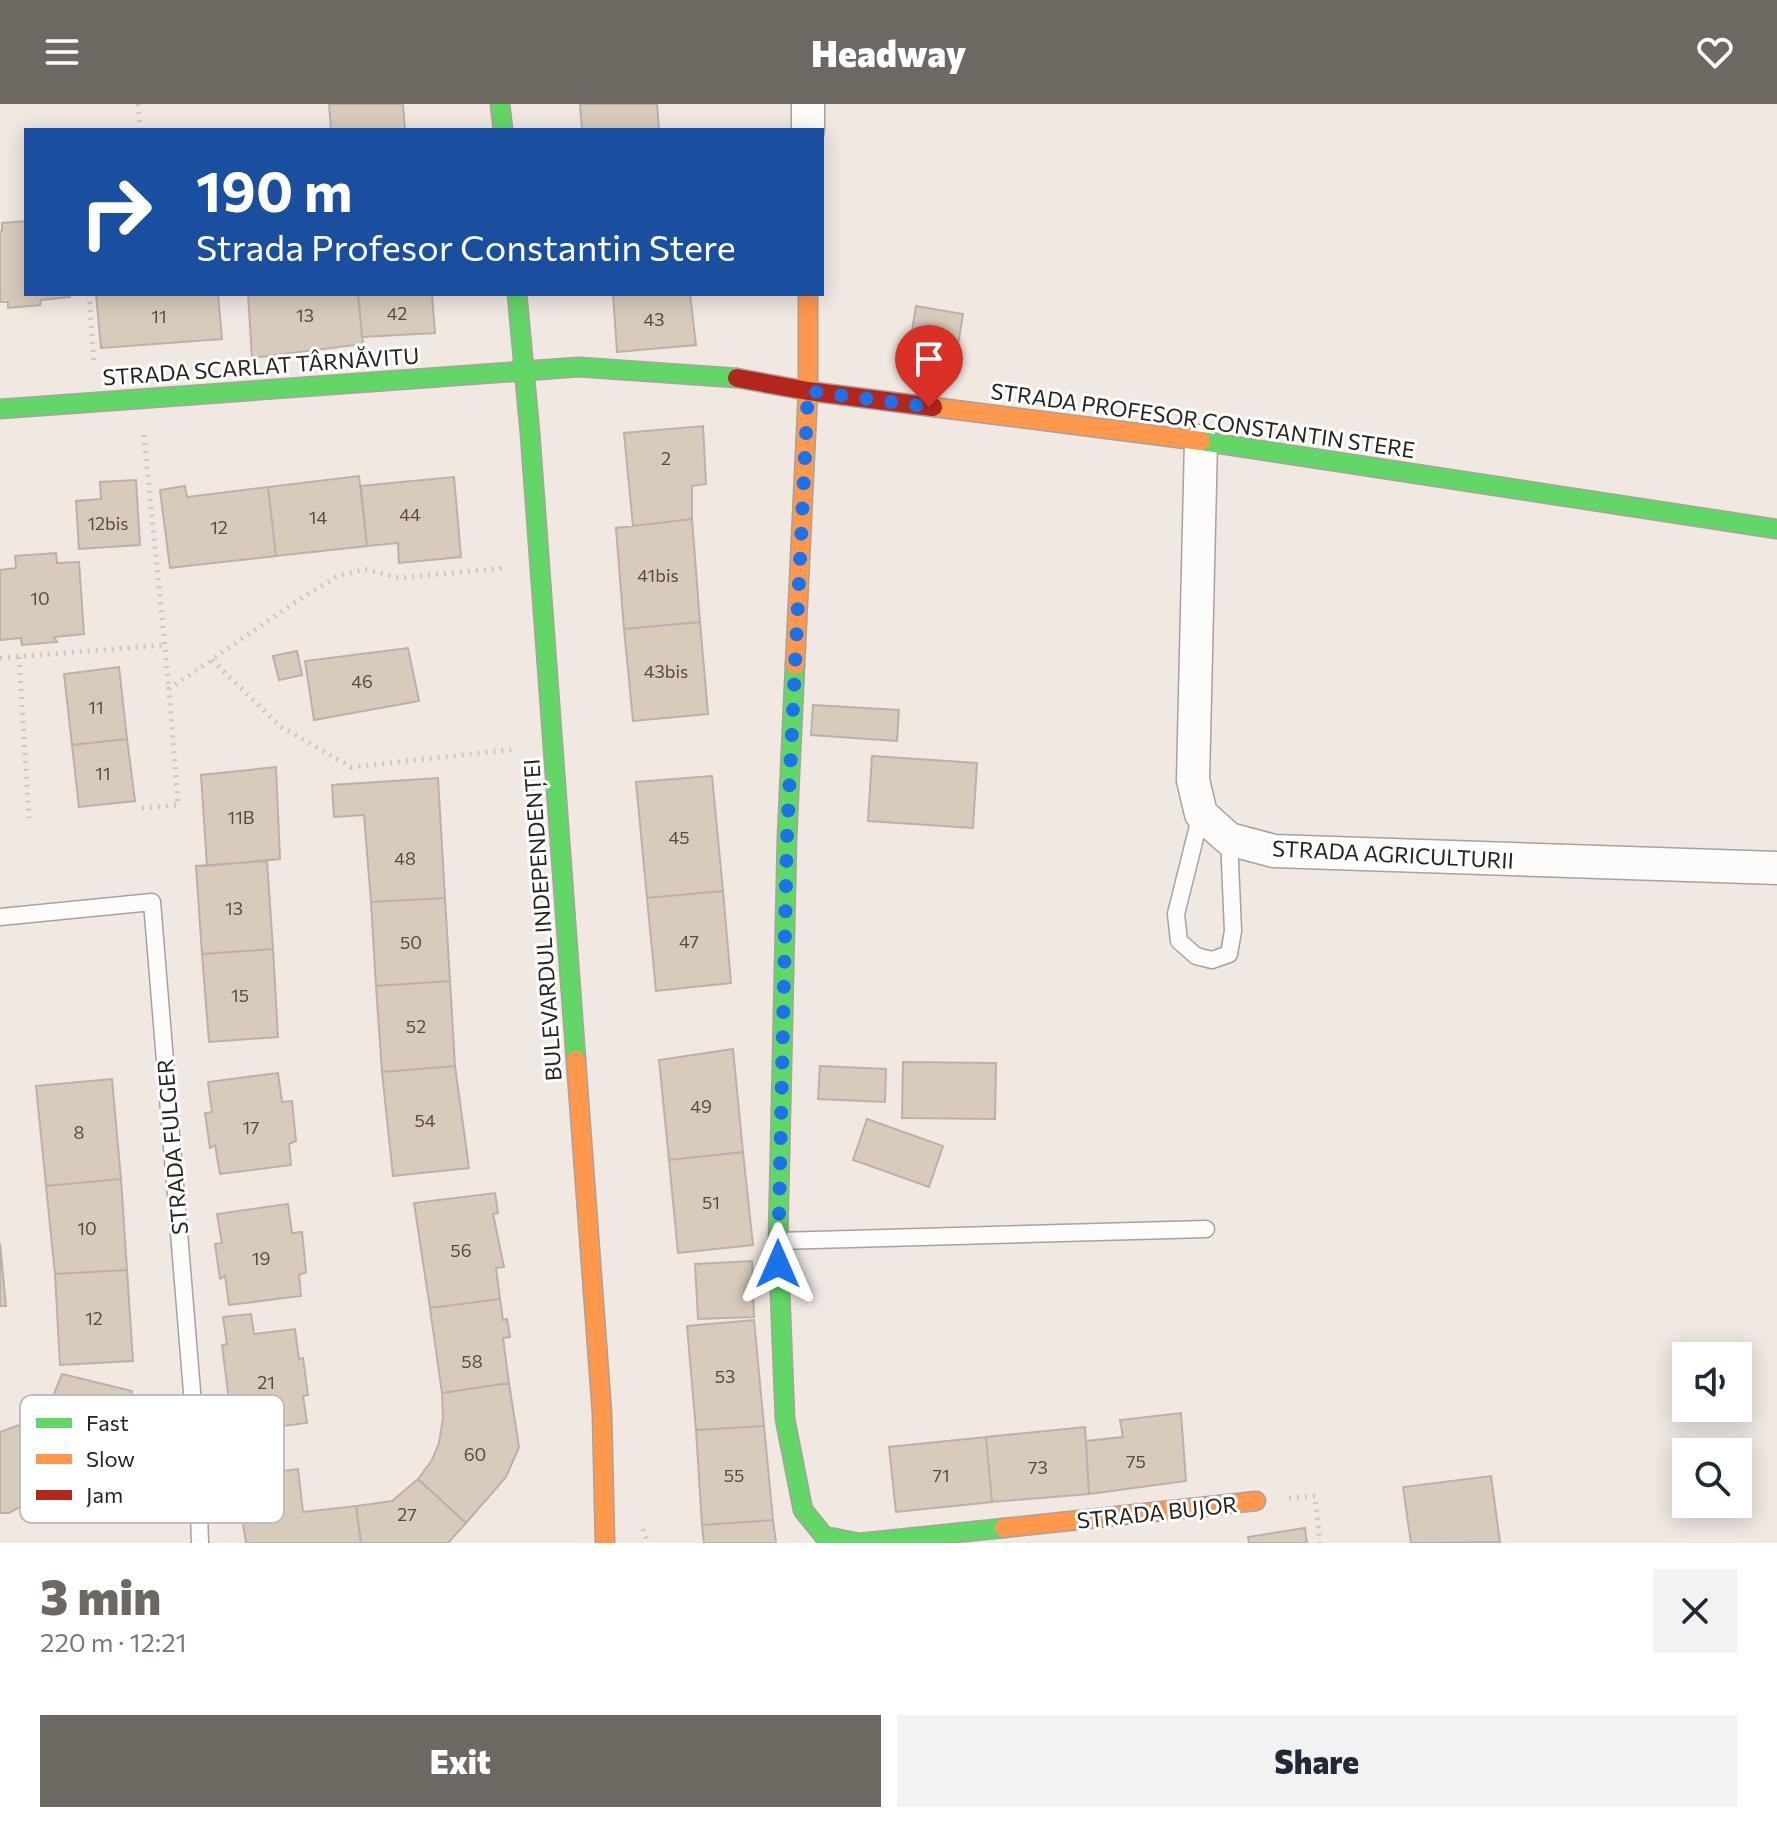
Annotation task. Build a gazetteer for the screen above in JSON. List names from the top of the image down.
{
  "streets": {
    "street": [
      "STRADA SCARLAT TÂRNĂVITU",
      "STRADA PROFESOR CONSTANTIN STERE",
      "STRADA AGRICULTURII",
      "BULEVARDUL INDEPENDENȚEI",
      "STRADA BUJOR"
    ],
    "lane": ["STRADA FULGER"]
  },
  "crossings": [
    ["STRADA SCARLAT TÂRNĂVITU", "STRADA PROFESOR CONSTANTIN STERE"],
    ["STRADA SCARLAT TÂRNĂVITU", "BULEVARDUL INDEPENDENȚEI"],
    ["STRADA PROFESOR CONSTANTIN STERE", "BULEVARDUL INDEPENDENȚEI"],
    ["STRADA PROFESOR CONSTANTIN STERE", "STRADA BUJOR"]
  ],
  "house_numbers": [
    "42",
    "13",
    "11",
    "43",
    "2",
    "44",
    "14",
    "12bis",
    "12",
    "41bis",
    "10",
    "43bis",
    "46",
    "11",
    "11",
    "11B",
    "45",
    "48",
    "13",
    "47",
    "50",
    "15",
    "52",
    "49",
    "54",
    "17",
    "8",
    "51",
    "10",
    "56",
    "19",
    "12",
    "58",
    "53",
    "21",
    "60",
    "75",
    "73",
    "55",
    "71",
    "27"
  ],
  "legend": ["Fast", "Slow", "Jam"],
  "page": {
    "header": "Headway",
    "turn": ["190 m", "Strada Profesor Constantin Stere"],
    "heading": ["3 min", "220 m · 12:21"],
    "buttons": ["Exit", "Share"]
  }
}
